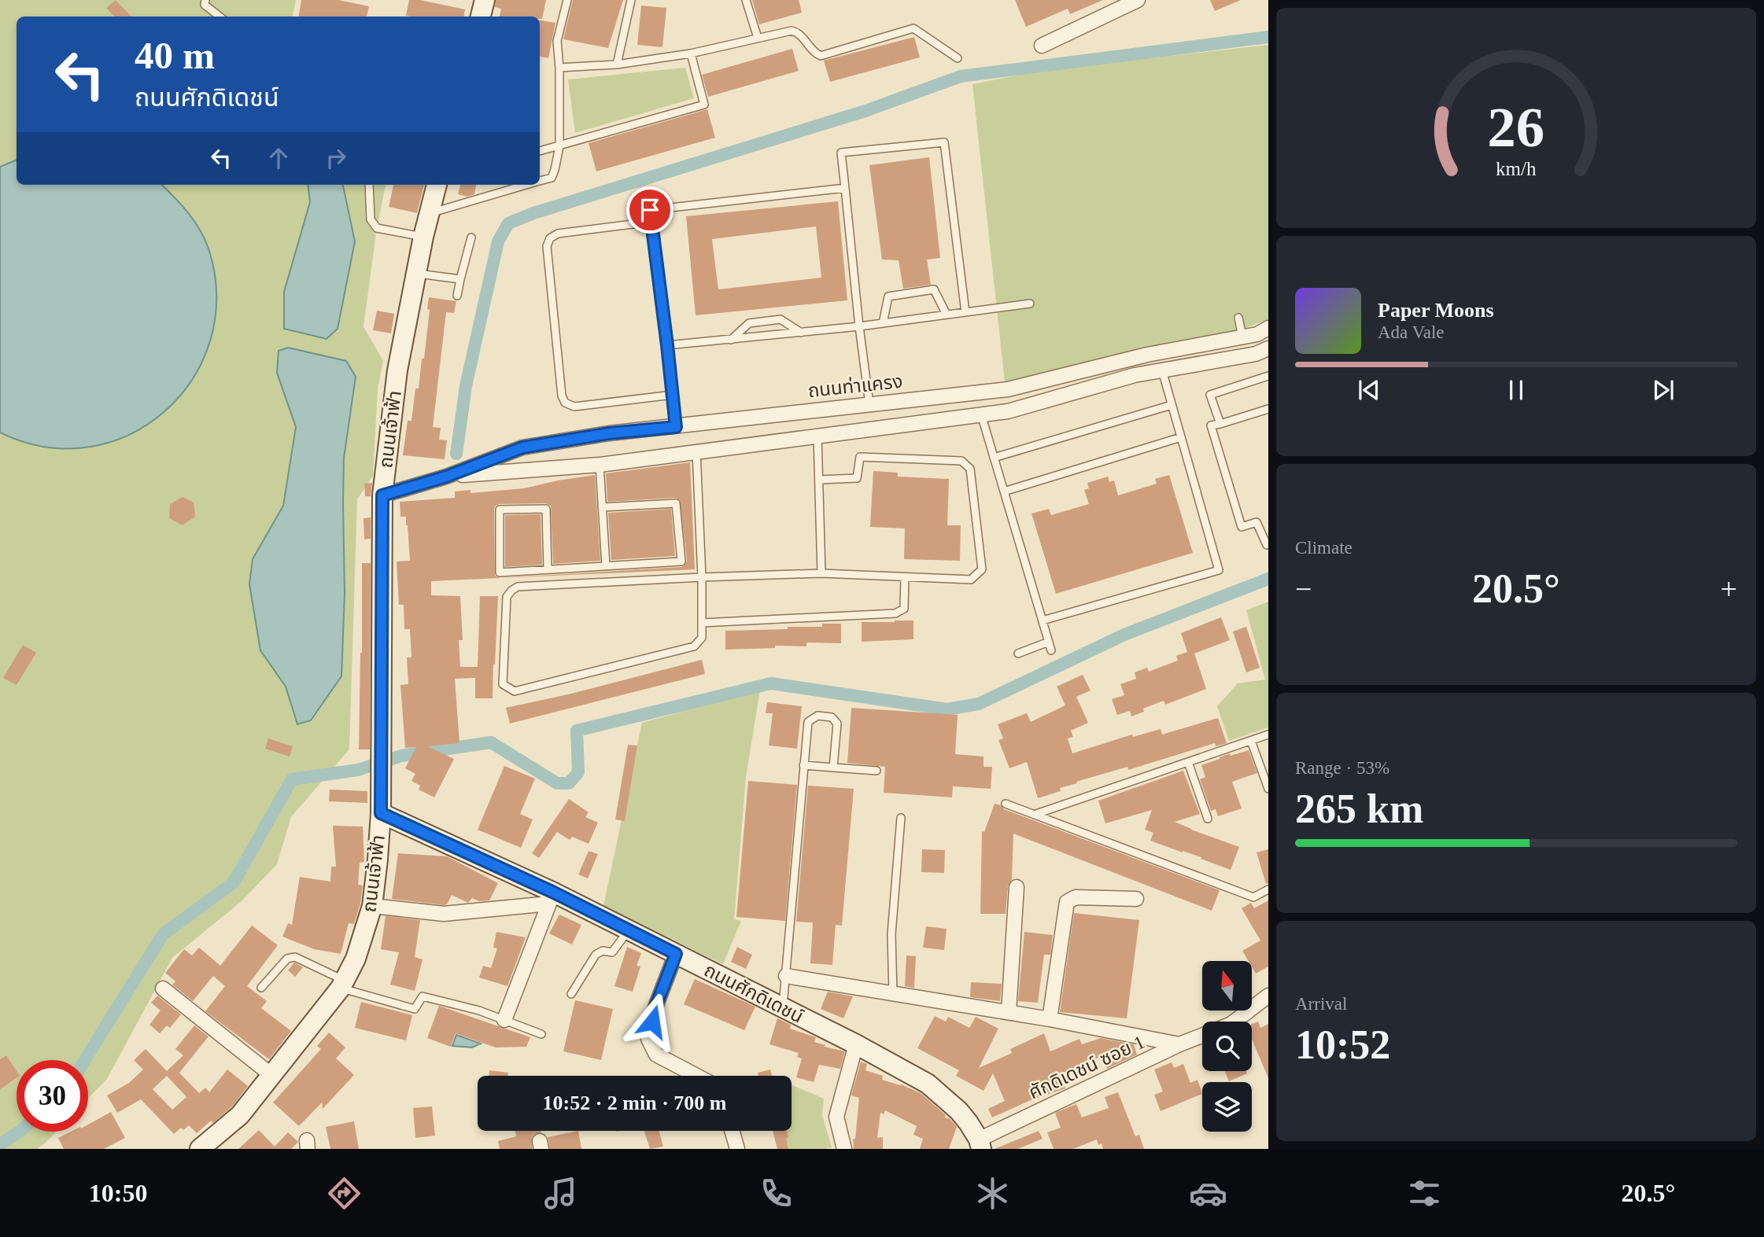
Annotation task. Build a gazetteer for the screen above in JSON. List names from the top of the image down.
{
  "streets": {
    "main road": ["ถนนเจ้าฟ้า", "ถนนศักดิเดชน์"],
    "street": ["ถนนท่าแครง", "ศักดิเดชน์ ซอย 1"]
  },
  "crossings": [
    ["ถนนท่าแครง", "ถนนเจ้าฟ้า"],
    ["ถนนเจ้าฟ้า", "ถนนศักดิเดชน์"],
    ["ถนนศักดิเดชน์", "ศักดิเดชน์ ซอย 1"]
  ],
  "north": "top",
  "page": {
    "turn": ["40 m", "ถนนศักดิเดชน์"],
    "song": ["Paper Moons", "Ada Vale"],
    "tile": [
      "Climate",
      ["Range · 53%", "265 km"],
      ["Arrival", "10:52"]
    ],
    "heat": ["−", "20.5°", "+"],
    "limit": "30",
    "trip": "10:52 · 2 min · 700 m",
    "tabs": ["10:50", "20.5°"],
    "gauge": ["26", "km/h"]
  }
}
